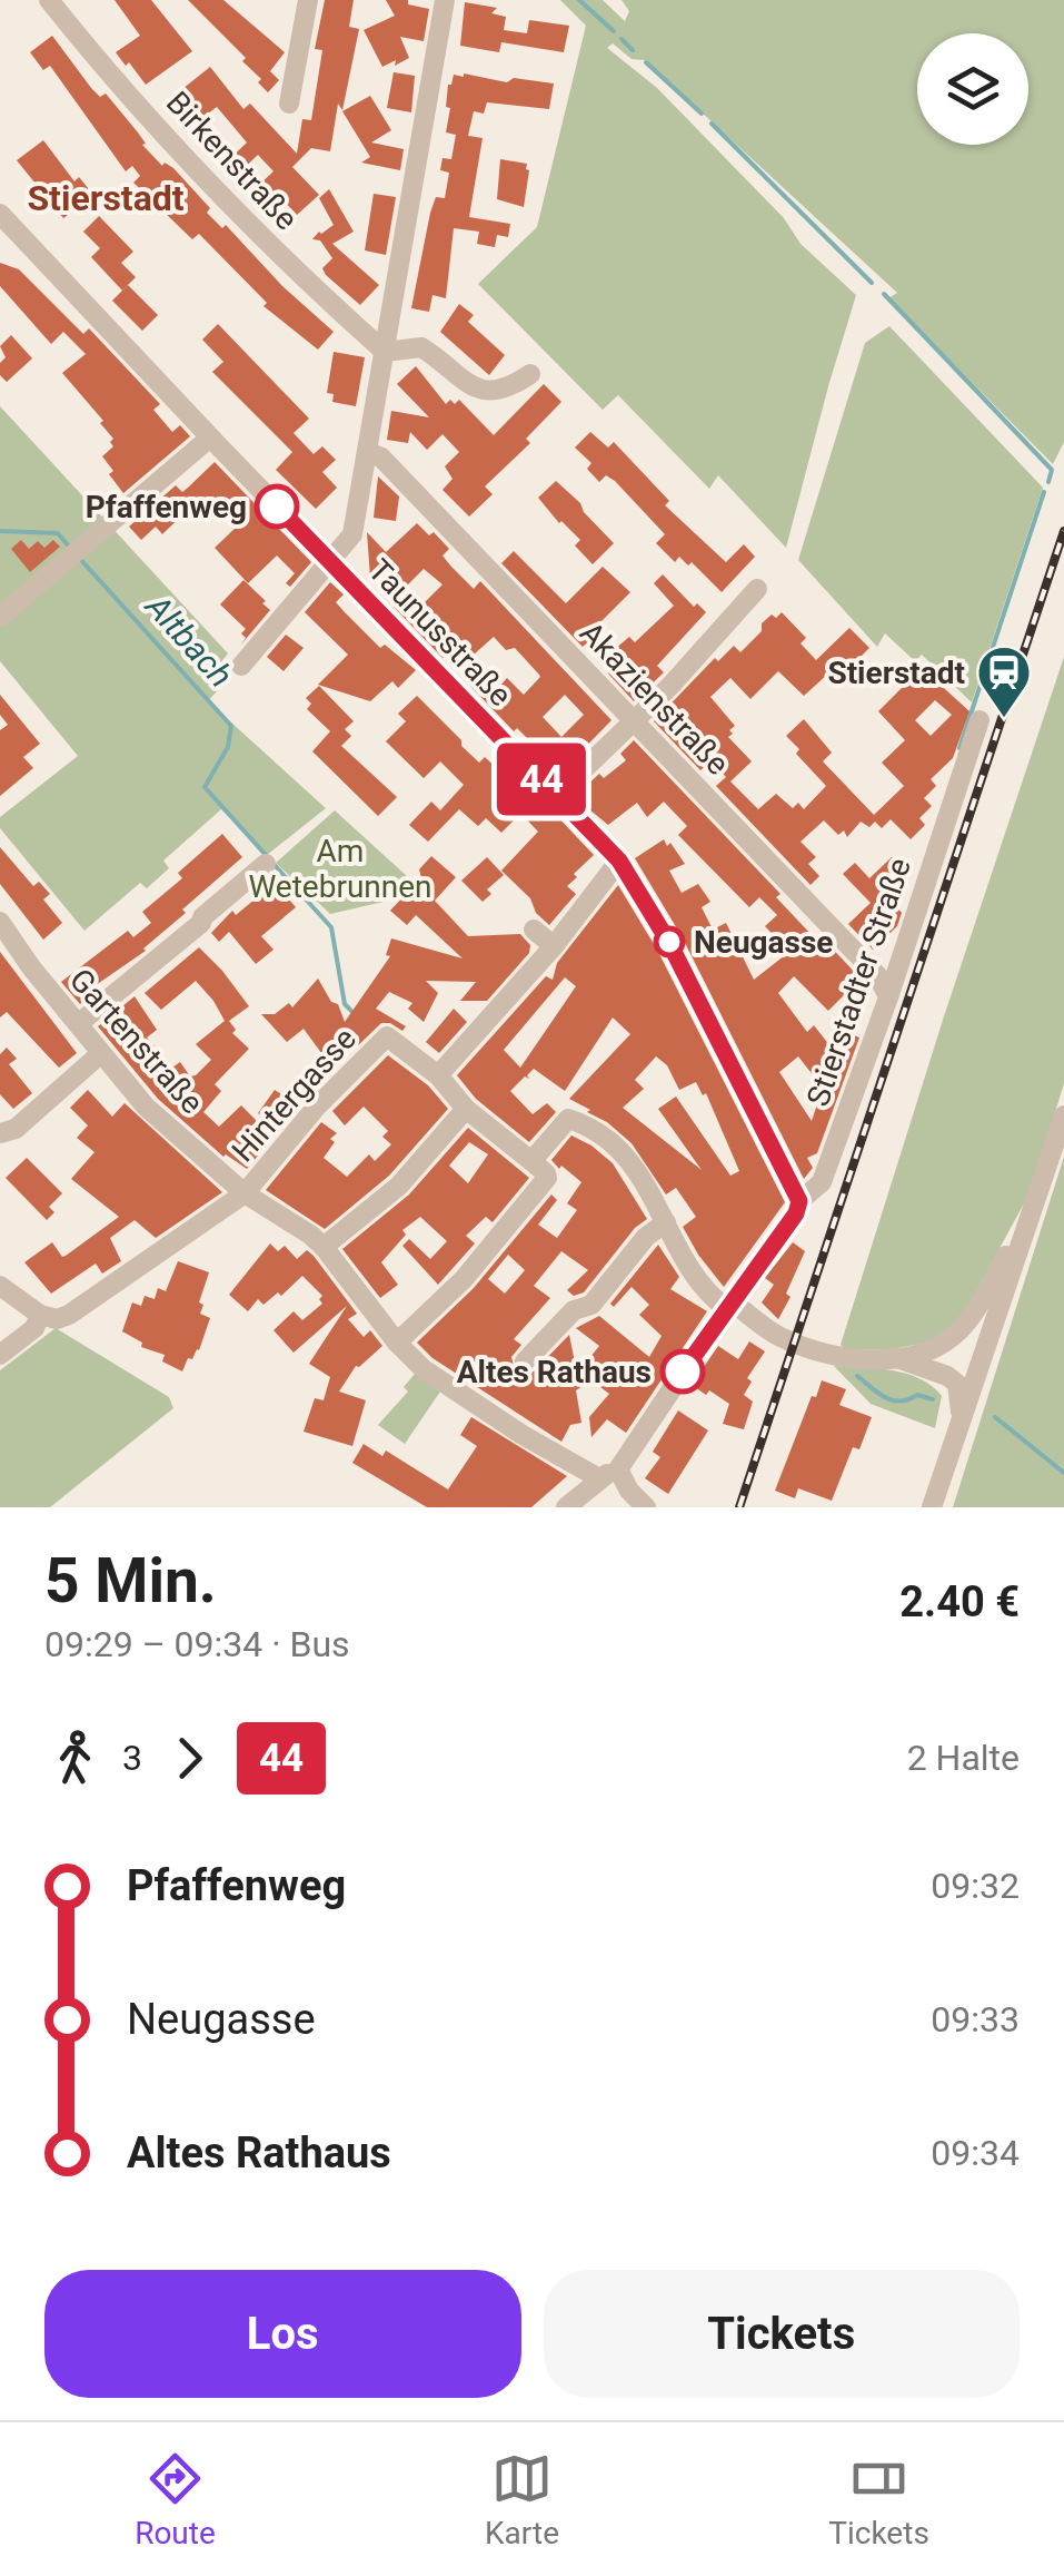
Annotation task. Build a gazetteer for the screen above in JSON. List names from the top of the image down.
{
  "streets": {
    "street": [
      "Birkenstraße",
      "Taunusstraße",
      "Akazienstraße",
      "Stierstadter Straße",
      "Gartenstraße",
      "Hintergasse"
    ]
  },
  "crossings": [
    ["Taunusstraße", "Stierstadter Straße"],
    ["Akazienstraße", "Stierstadter Straße"],
    ["Stierstadter Straße", "Gartenstraße"],
    ["Gartenstraße", "Hintergasse"]
  ],
  "districts": ["Stierstadt"],
  "water": ["Altbach"],
  "parks": ["Am Wetebrunnen"],
  "places": {
    "other": ["Pfaffenweg", "Neugasse", "Altes Rathaus"],
    "station": ["Stierstadt"]
  },
  "lines": ["bus line 44"],
  "page": {
    "on_map": "44",
    "heading": ["5 Min.", "09:29 – 09:34 · Bus", "2.40 €"],
    "legs": ["3", "44", "2 Halte"],
    "list": [
      {
        "name": "Pfaffenweg",
        "value": "09:32"
      },
      {
        "name": "Neugasse",
        "value": "09:33"
      },
      {
        "name": "Altes Rathaus",
        "value": "09:34"
      }
    ],
    "buttons": ["Los", "Tickets"],
    "tabs": ["Route", "Karte", "Tickets"]
  }
}
